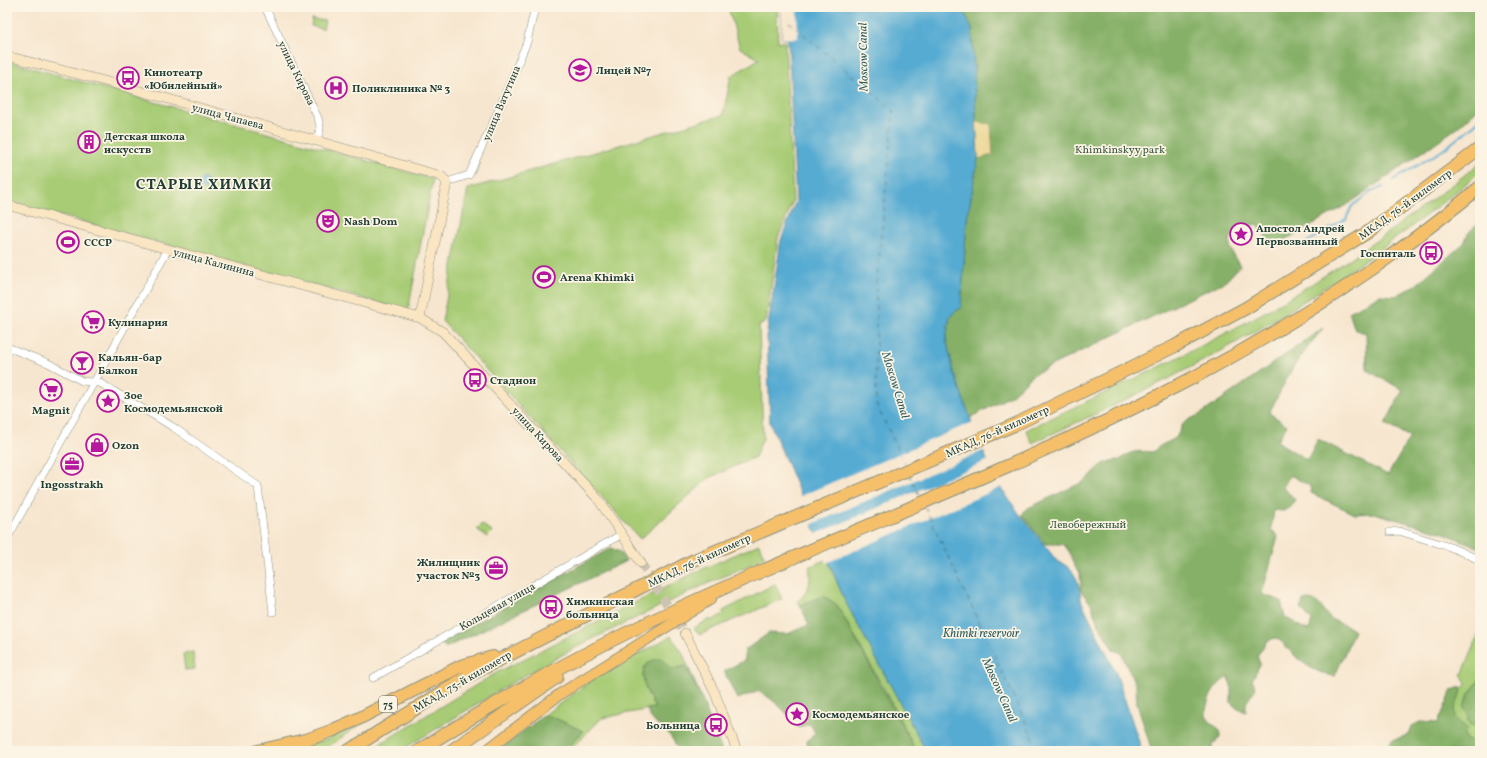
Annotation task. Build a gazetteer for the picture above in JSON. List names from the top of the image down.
{
  "streets": {
    "highway": ["МКАД, 76-й километр", "МКАД, 75-й километр", "75"],
    "street": [
      "улица Кирова",
      "улица Ватутина",
      "улица Чапаева",
      "улица Калинина",
      "Кольцевая улица"
    ]
  },
  "crossings": [
    ["улица Кирова", "улица Чапаева"],
    ["улица Кирова", "улица Калинина"],
    ["улица Кирова", "Кольцевая улица"],
    ["улица Ватутина", "улица Чапаева"],
    ["МКАД, 76-й километр", "МКАД, 75-й километр"],
    ["МКАД, 76-й километр", "75"],
    ["МКАД, 75-й километр", "75"]
  ],
  "districts": ["СТАРЫЕ ХИМКИ"],
  "water": ["Moscow Canal", "Khimki reservoir"],
  "parks": ["Khimkinskyy park", "Левобережный"],
  "places": {
    "school or university": ["Лицей №7"],
    "bus stop": [
      "Кинотеатр «Юбилейный»",
      "Госпиталь",
      "Стадион",
      "Химкинская больница",
      "Больница"
    ],
    "hospital": ["Поликлиника № 3"],
    "building": ["Детская школа искусств"],
    "theatre": ["Nash Dom"],
    "place": ["Апостол Андрей Первозванный", "Зое Космодемьянской", "Космодемьянское"],
    "sports": ["СССР", "Arena Khimki"],
    "supermarket": ["Кулинария", "Magnit"],
    "bar": ["Кальян-бар Балкон"],
    "shop": ["Ozon"],
    "office": ["Ingosstrakh", "Жилищник участок №3"]
  }
}
